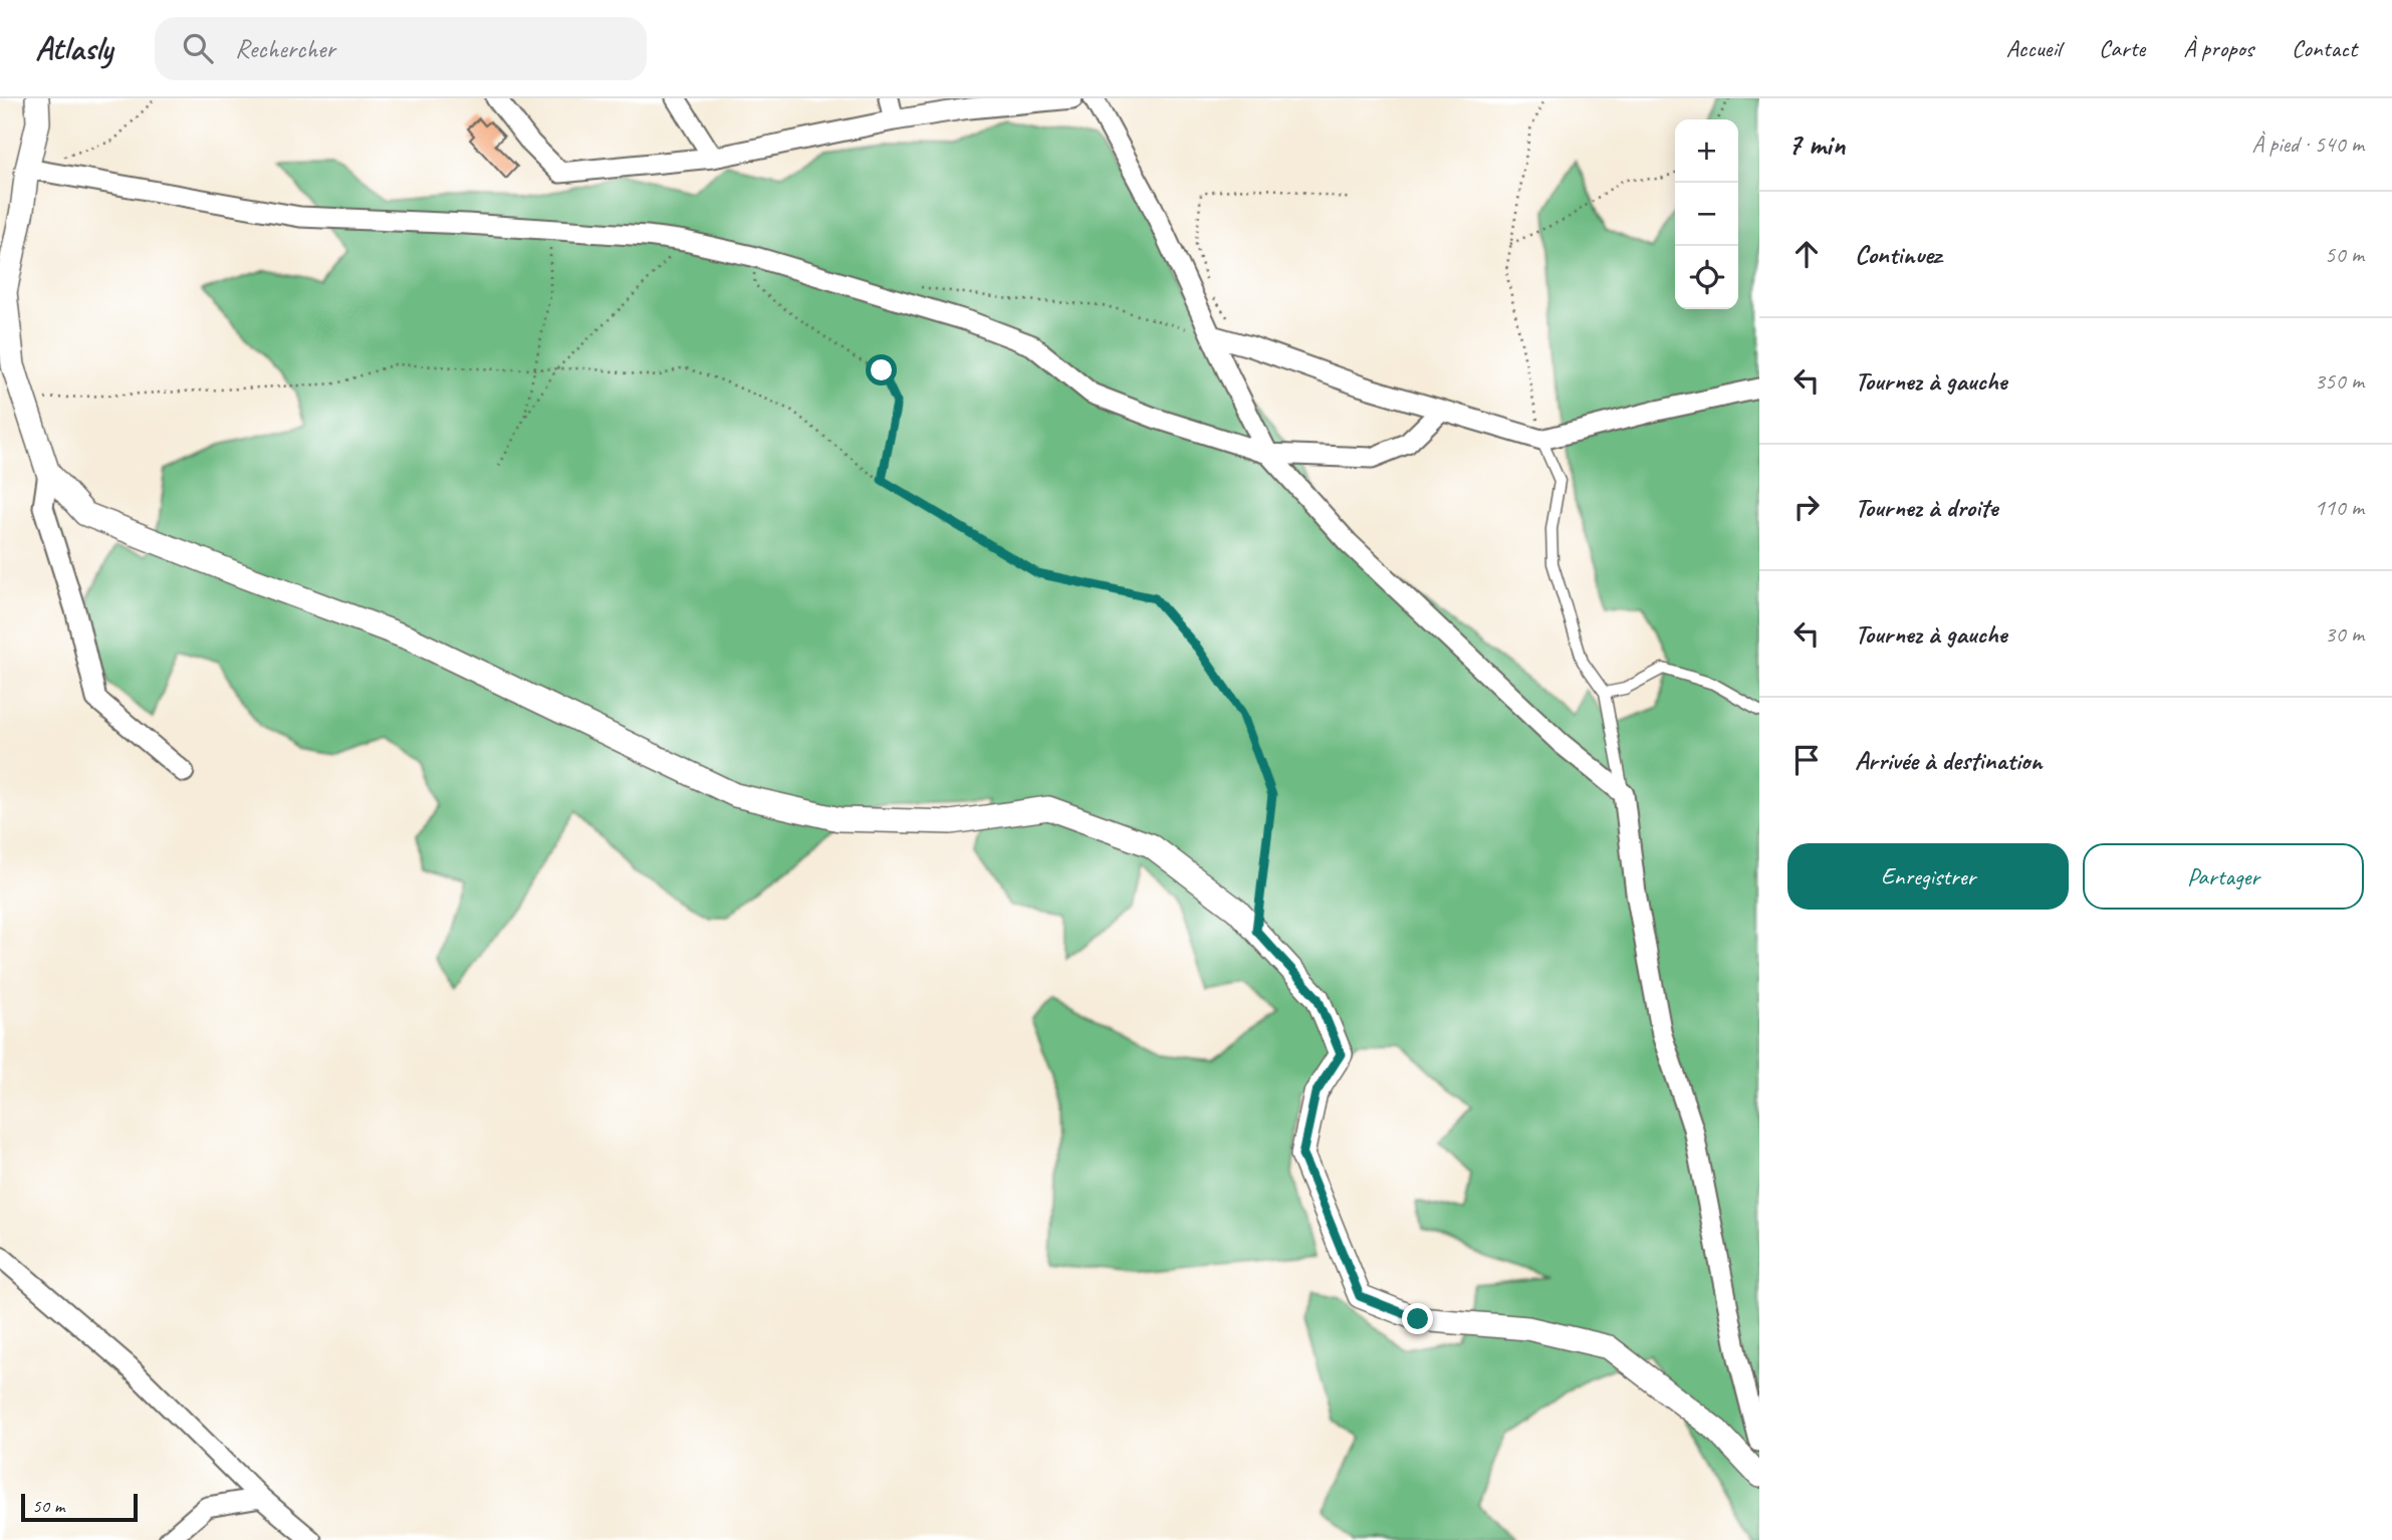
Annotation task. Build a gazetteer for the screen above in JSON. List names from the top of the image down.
{
  "scale_bar": "50 m",
  "page": {
    "header": "Atlasly",
    "search": "Rechercher",
    "nav": [
      "Accueil",
      "Carte",
      "À propos",
      "Contact"
    ],
    "heading": ["7 min", "À pied · 540 m"],
    "map_buttons": ["+", "−"],
    "list": [
      ["Continuez", "50 m"],
      ["Tournez à gauche", "350 m"],
      ["Tournez à droite", "110 m"],
      ["Tournez à gauche", "30 m"],
      "Arrivée à destination"
    ],
    "buttons": ["Enregistrer", "Partager"],
    "scale": "50 m"
  }
}
